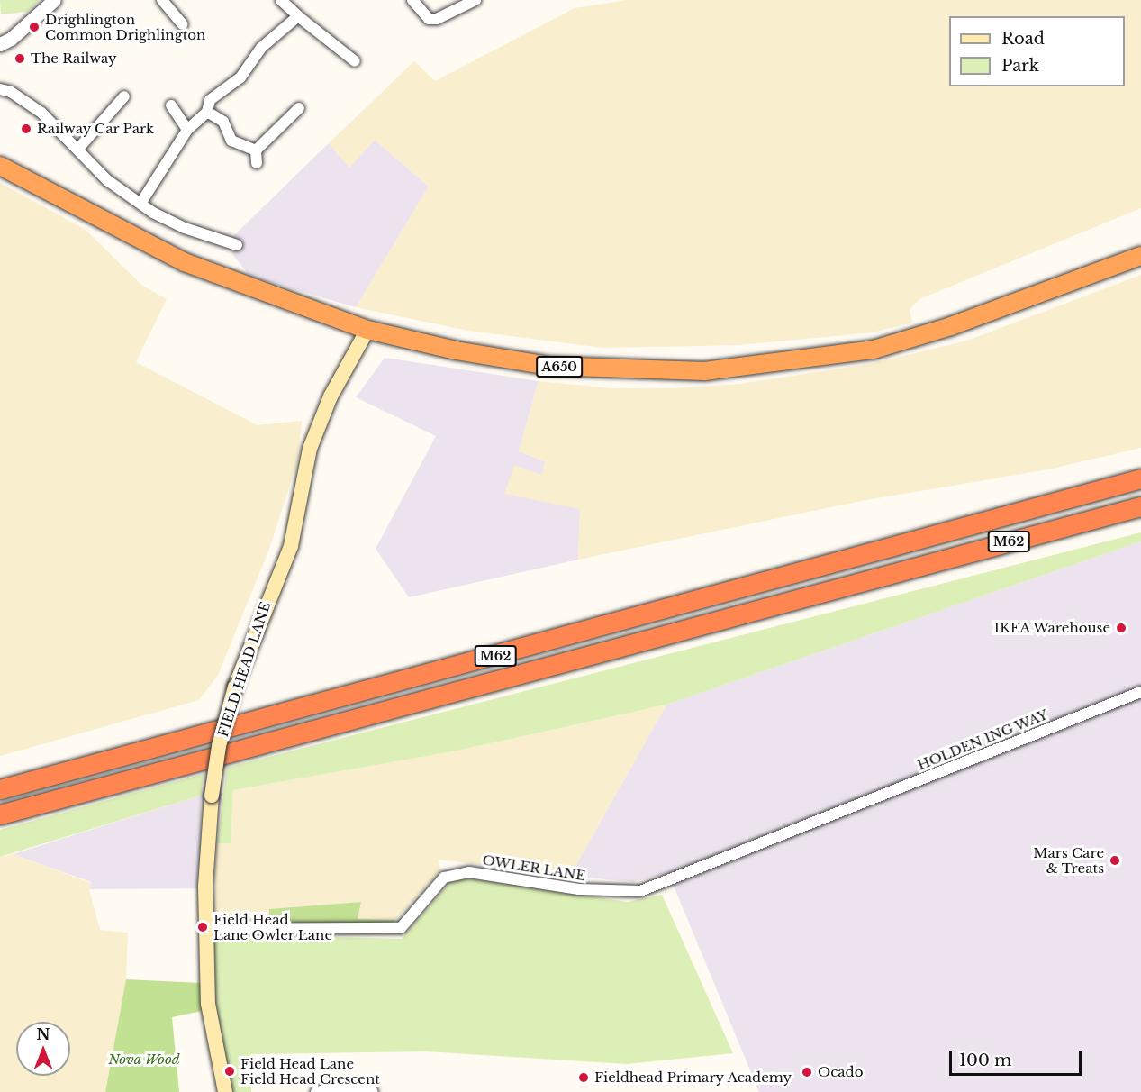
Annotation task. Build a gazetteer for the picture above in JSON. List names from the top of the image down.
{
  "streets": {
    "highway": ["A650", "M62"],
    "main road": ["FIELD HEAD LANE"],
    "street": ["HOLDEN ING WAY", "OWLER LANE"]
  },
  "crossings": [
    ["A650", "FIELD HEAD LANE"],
    ["FIELD HEAD LANE", "OWLER LANE"],
    ["HOLDEN ING WAY", "OWLER LANE"]
  ],
  "parks": ["Nova Wood"],
  "places": [
    "Drighlington Common Drighlington",
    "The Railway",
    "Railway Car Park",
    "IKEA Warehouse",
    "Mars Care & Treats",
    "Field Head Lane Owler Lane",
    "Field Head Lane Field Head Crescent",
    "Ocado",
    "Fieldhead Primary Academy"
  ],
  "legend": ["Road", "Park"],
  "scale_bar": "100 m",
  "north": "top"
}
